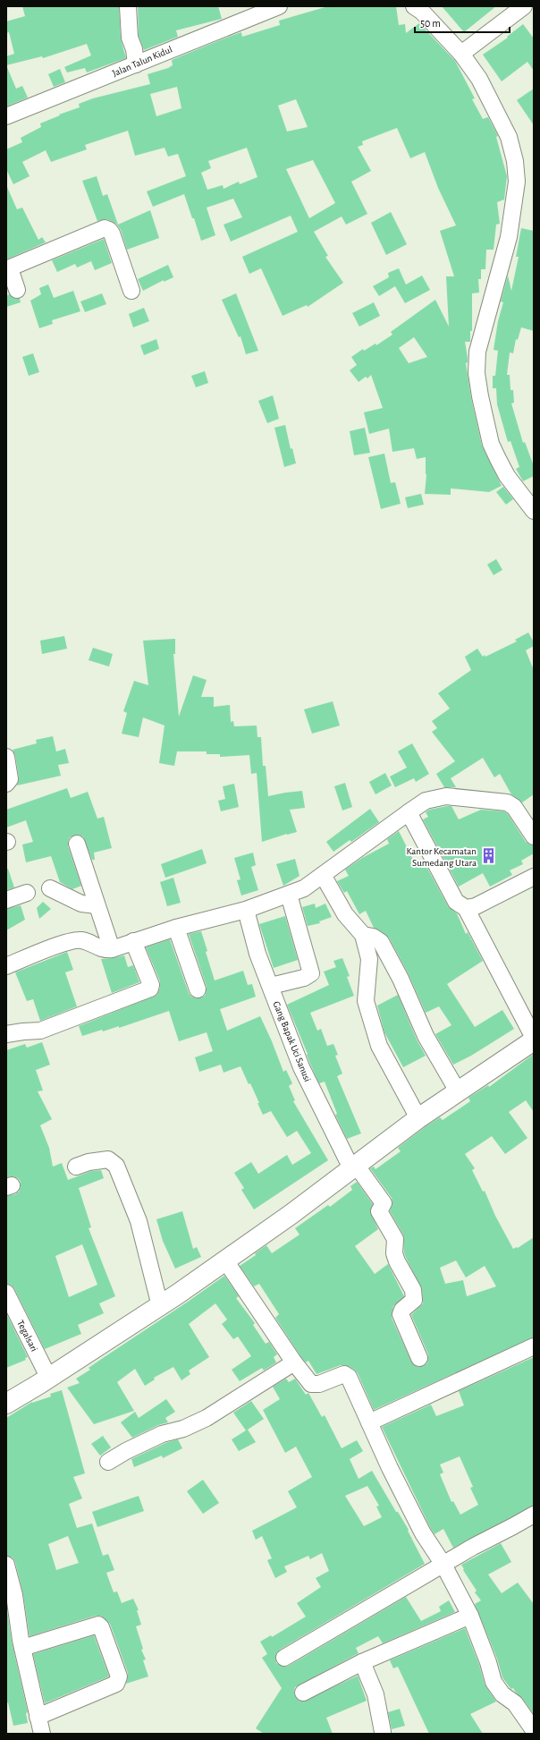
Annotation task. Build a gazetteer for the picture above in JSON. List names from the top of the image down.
{
  "streets": {
    "street": ["Jalan Talun Kidul", "Gang Bapak Uci Sanusi", "Tegalsari"]
  },
  "places": {
    "building": ["Kantor Kecamatan Sumedang Utara"]
  },
  "scale_bar": "50 m"
}
